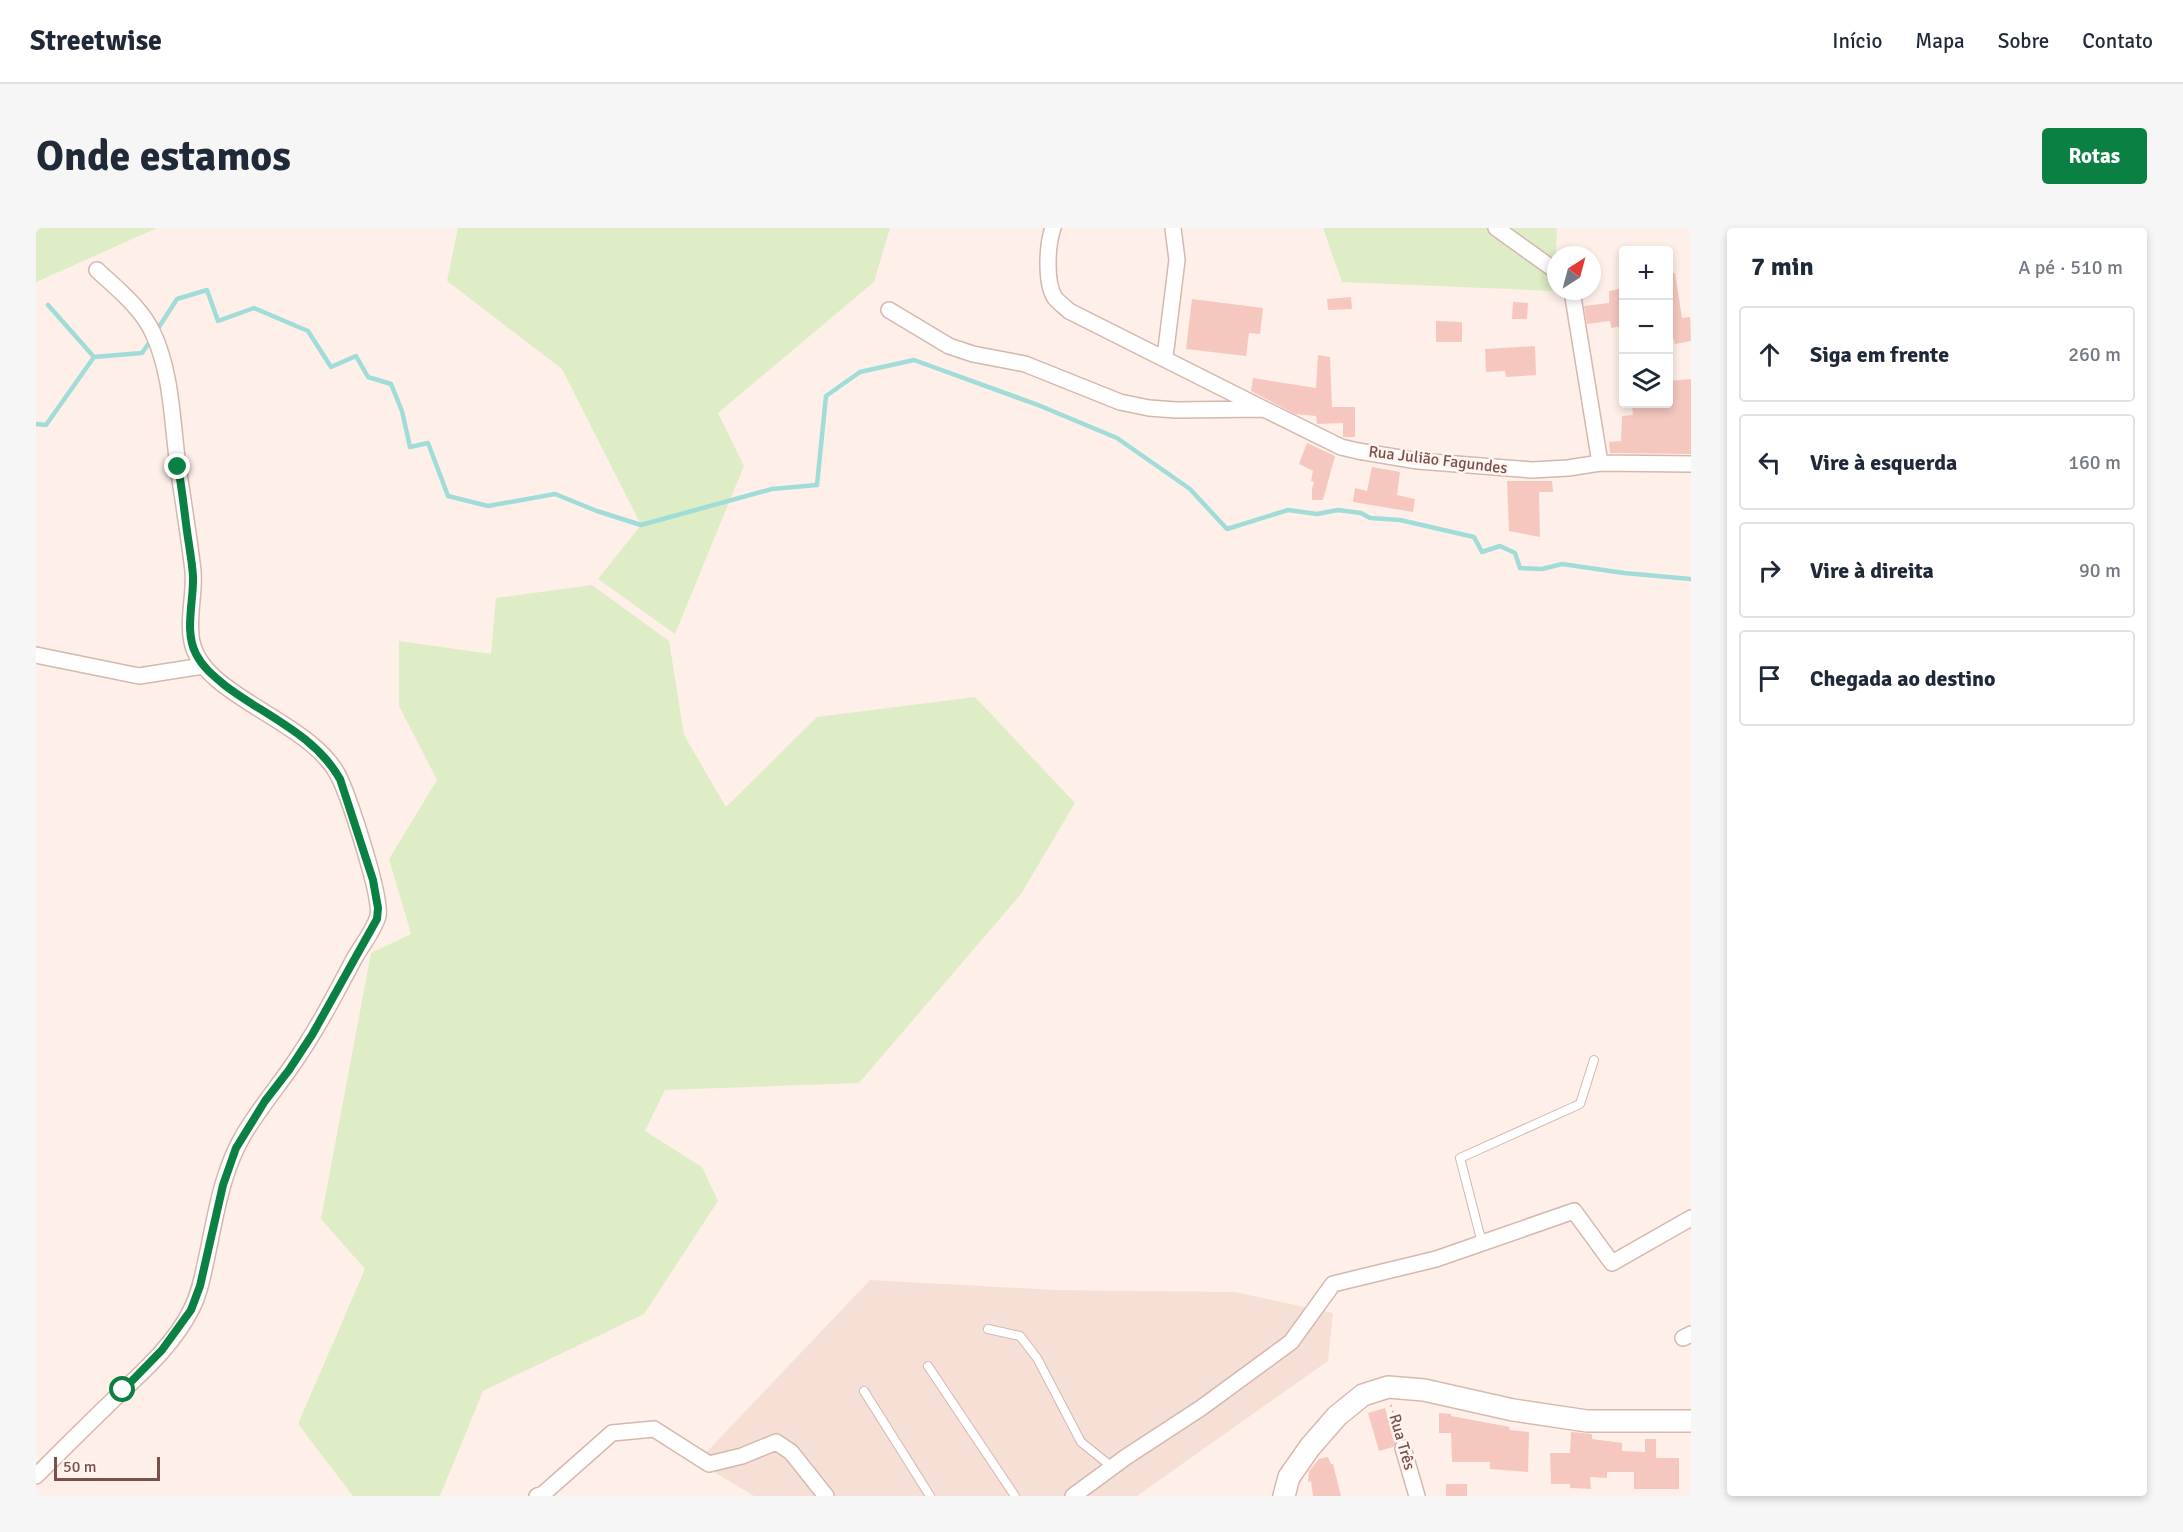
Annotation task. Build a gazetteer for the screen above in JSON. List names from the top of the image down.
{
  "streets": {
    "street": ["Rua Julião Fagundes", "Rua Três"]
  },
  "scale_bar": "50 m",
  "north": "top right",
  "page": {
    "header": "Streetwise",
    "nav": [
      "Início",
      "Mapa",
      "Sobre",
      "Contato"
    ],
    "buttons": "Rotas",
    "title": "Onde estamos",
    "heading": ["7 min", "A pé · 510 m"],
    "map_buttons": ["+", "−"],
    "list": [
      ["Siga em frente", "260 m"],
      ["Vire à esquerda", "160 m"],
      ["Vire à direita", "90 m"],
      "Chegada ao destino"
    ],
    "scale": "50 m"
  }
}
